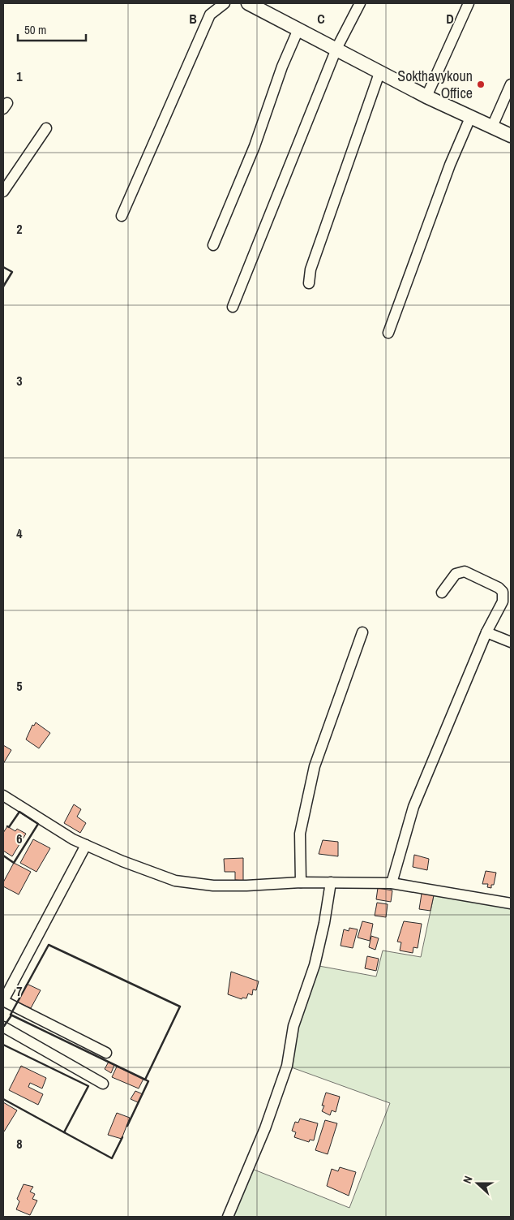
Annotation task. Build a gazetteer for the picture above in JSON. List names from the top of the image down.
{
  "places": ["Sokthavykoun Office"],
  "scale_bar": "50 m",
  "north": "left",
  "grid": {
    "columns": ["B", "C", "D"],
    "rows": [
      "1",
      "2",
      "3",
      "4",
      "5",
      "6",
      "7",
      "8"
    ]
  }
}
